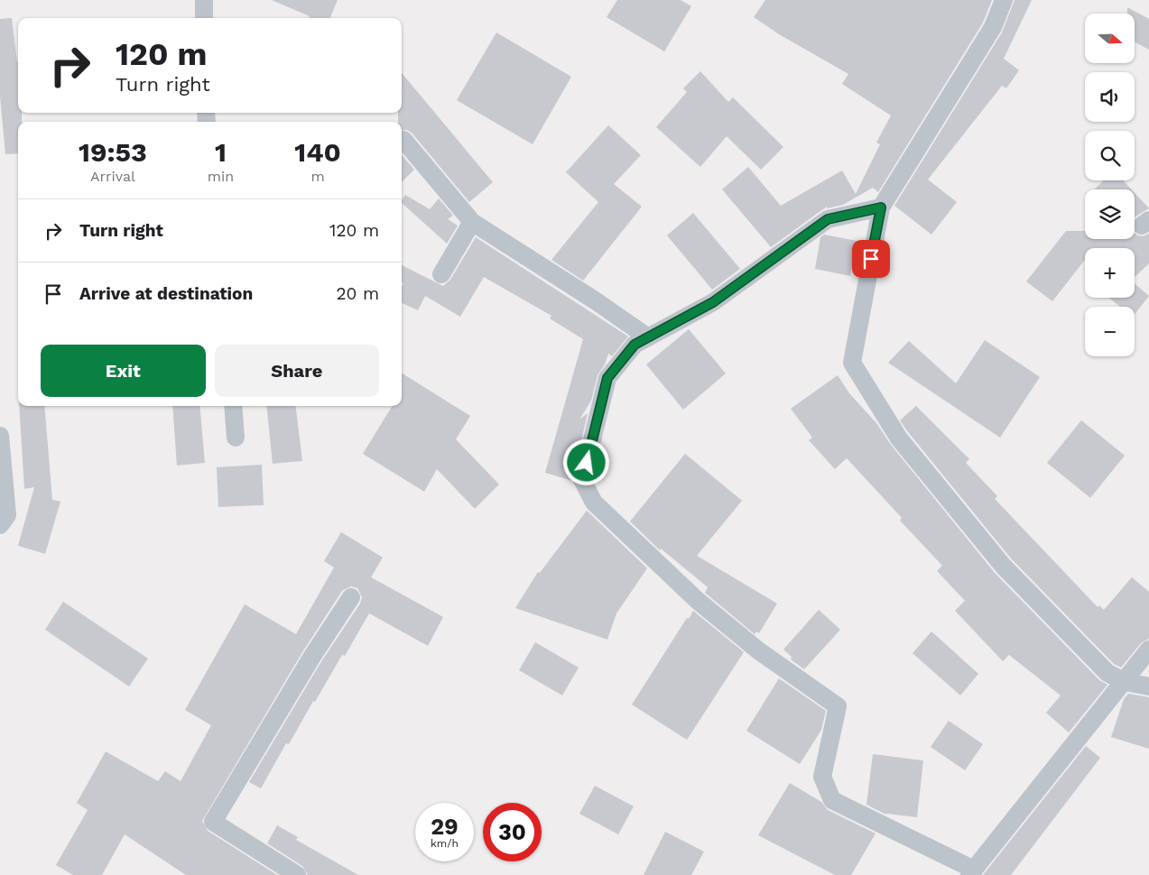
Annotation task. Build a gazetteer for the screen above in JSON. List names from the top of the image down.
{
  "north": "right",
  "page": {
    "map_buttons": ["+", "−"],
    "turn": ["120 m", "Turn right"],
    "eta": [
      "19:53",
      "Arrival",
      "1",
      "min",
      "140",
      "m"
    ],
    "list": [
      {
        "name": "Turn right",
        "value": "120 m"
      },
      {
        "name": "Arrive at destination",
        "value": "20 m"
      }
    ],
    "buttons": ["Exit", "Share"],
    "speed": "29 km/h",
    "limit": "30"
  }
}
